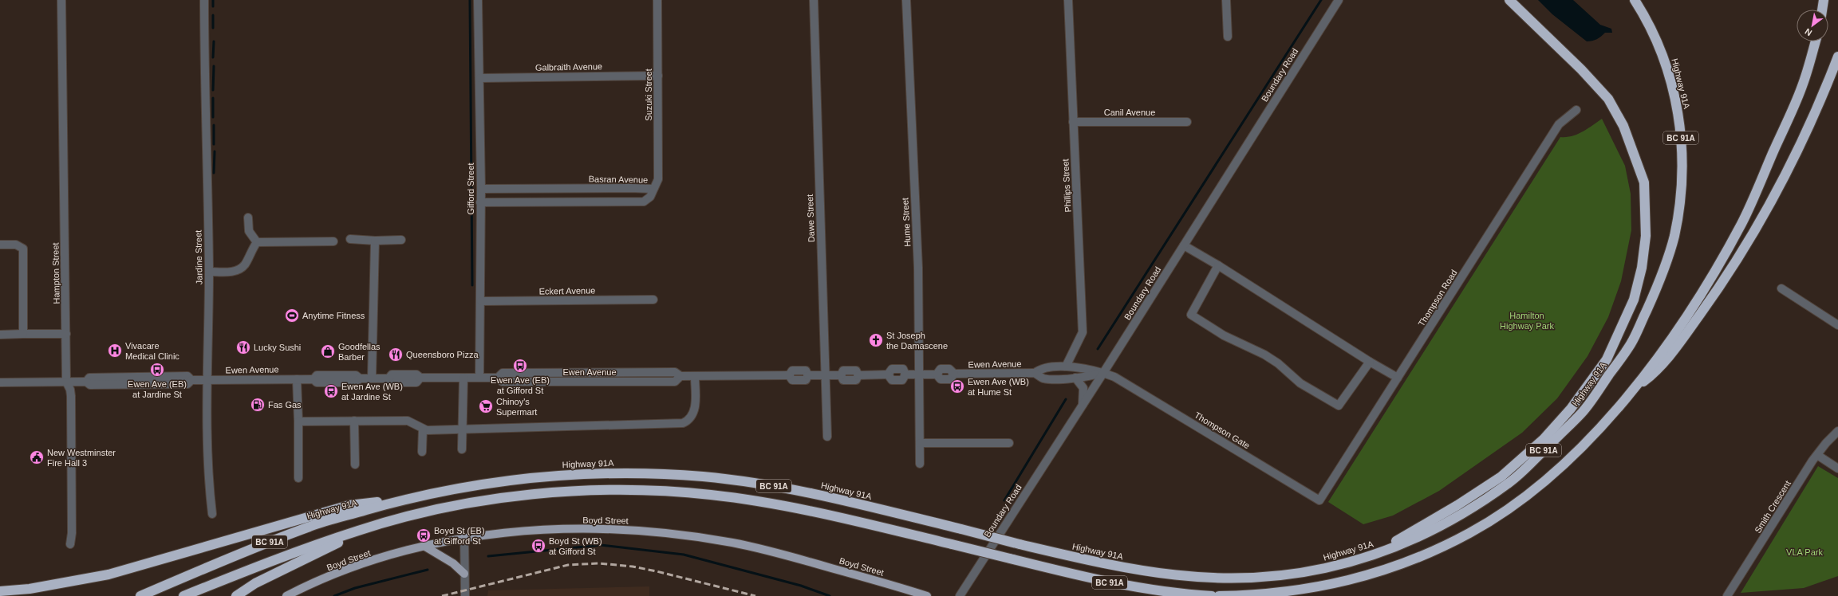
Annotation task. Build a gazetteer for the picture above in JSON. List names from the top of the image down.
{
  "streets": {
    "highway": ["Highway 91A", "BC 91A"],
    "main road": ["Boyd Street"],
    "street": [
      "Galbraith Avenue",
      "Boundary Road",
      "Suzuki Street",
      "Canil Avenue",
      "Basran Avenue",
      "Phillips Street",
      "Gifford Street",
      "Dawe Street",
      "Hume Street",
      "Jardine Street",
      "Hampton Street",
      "Eckert Avenue",
      "Thompson Road",
      "Ewen Avenue",
      "Thompson Gate",
      "Smith Crescent"
    ]
  },
  "crossings": [
    ["Galbraith Avenue", "Suzuki Street"],
    ["Galbraith Avenue", "Gifford Street"],
    ["Boundary Road", "Ewen Avenue"],
    ["Suzuki Street", "Basran Avenue"],
    ["Canil Avenue", "Phillips Street"],
    ["Basran Avenue", "Gifford Street"],
    ["Phillips Street", "Ewen Avenue"],
    ["Gifford Street", "Eckert Avenue"],
    ["Gifford Street", "Ewen Avenue"],
    ["Dawe Street", "Ewen Avenue"],
    ["Hume Street", "Ewen Avenue"],
    ["Jardine Street", "Ewen Avenue"],
    ["Hampton Street", "Ewen Avenue"],
    ["Thompson Road", "Thompson Gate"],
    ["Ewen Avenue", "Thompson Gate"]
  ],
  "parks": ["Hamilton Highway Park", "VLA Park"],
  "places": {
    "sports": ["Anytime Fitness"],
    "church": ["St Joseph the Damascene"],
    "restaurant": ["Lucky Sushi", "Queensboro Pizza"],
    "hospital": ["Vivacare Medical Clinic"],
    "shop": ["Goodfellas Barber"],
    "bus stop": [
      "Ewen Ave (EB) at Gifford St",
      "Ewen Ave (EB) at Jardine St",
      "Ewen Ave (WB) at Hume St",
      "Ewen Ave (WB) at Jardine St",
      "Boyd St (EB) at Gifford St",
      "Boyd St (WB) at Gifford St"
    ],
    "fuel station": ["Fas Gas"],
    "supermarket": ["Chinoy's Supermart"],
    "public building": ["New Westminster Fire Hall 3"]
  },
  "north": "bottom left"
}
